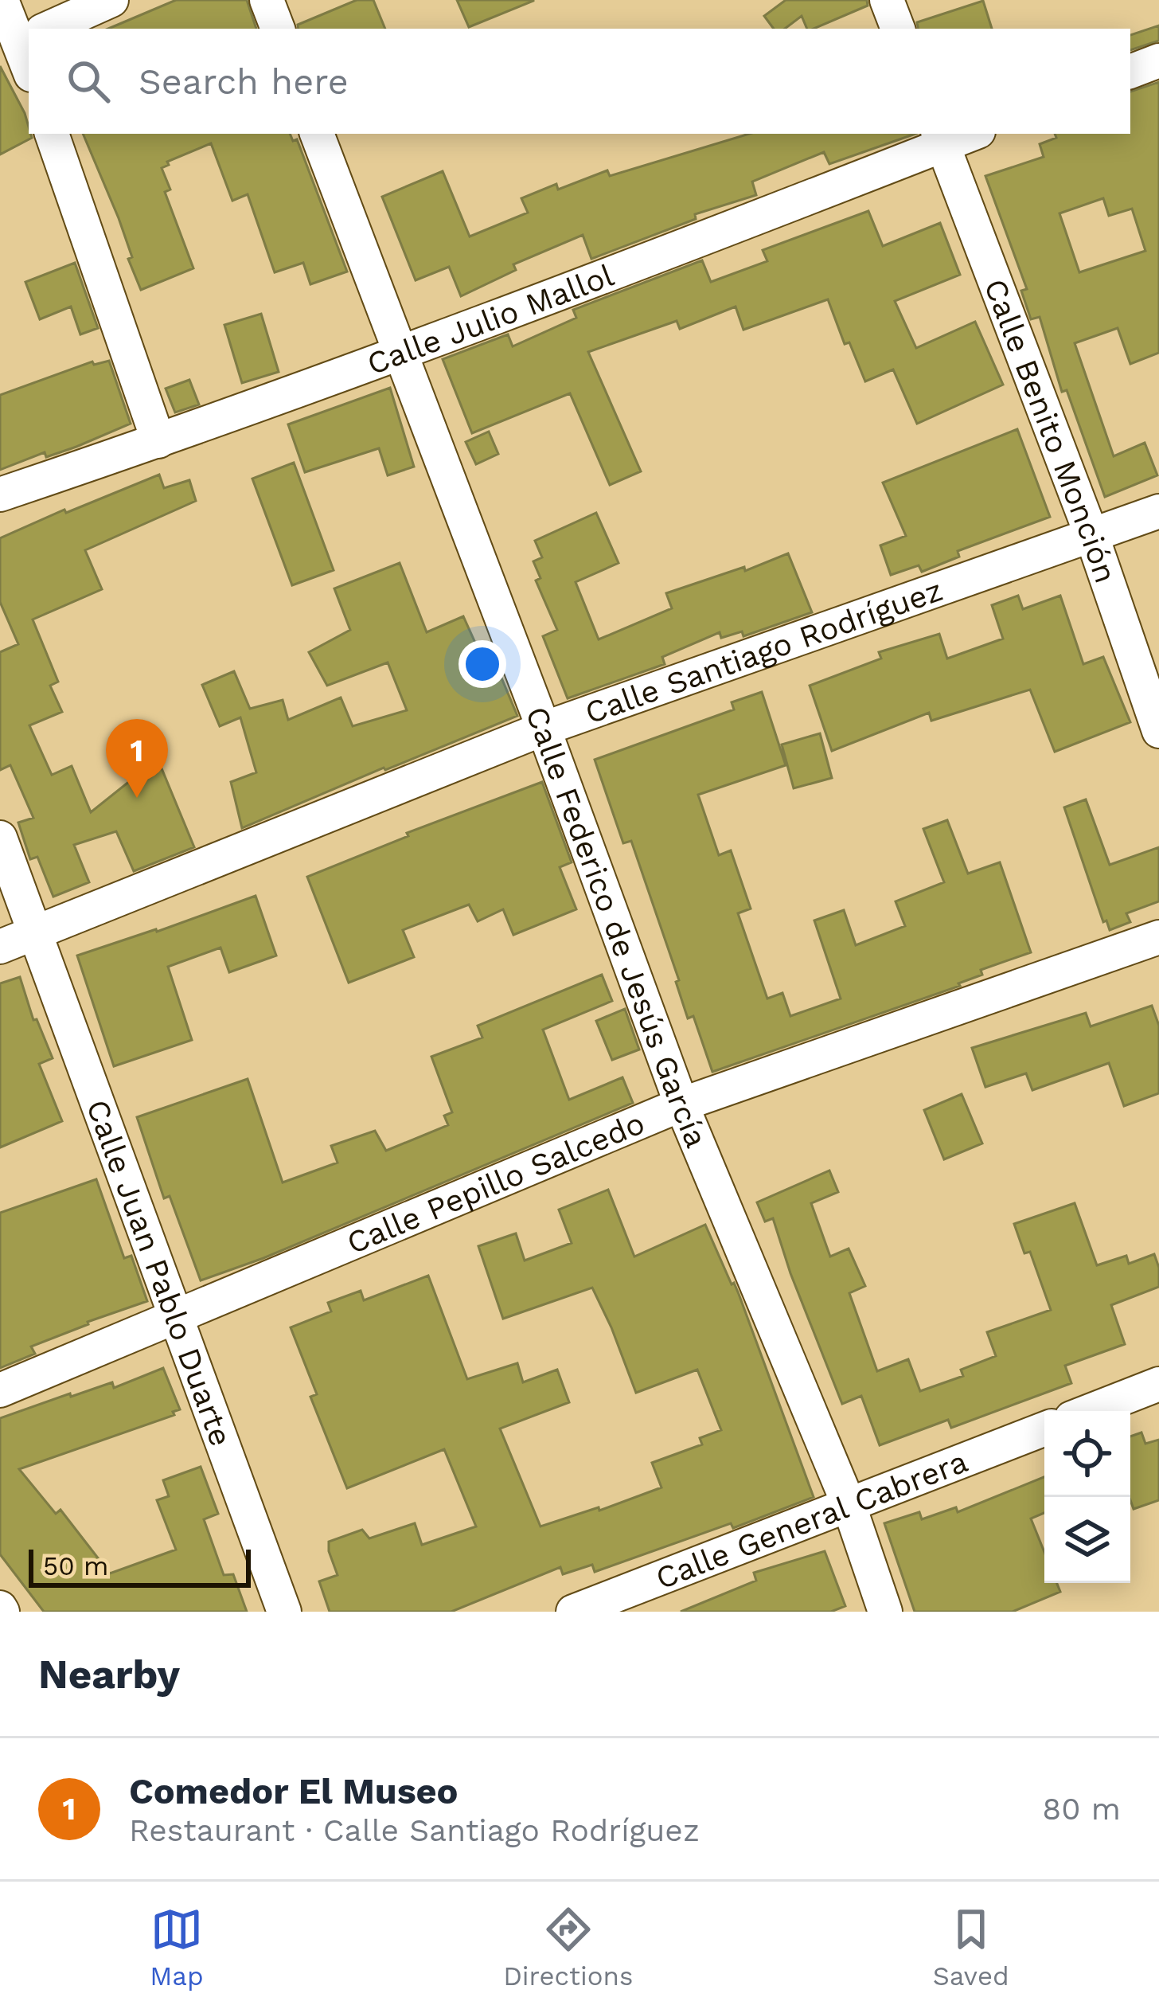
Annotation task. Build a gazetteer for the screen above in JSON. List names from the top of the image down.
{
  "streets": {
    "street": [
      "Calle Julio Mallol",
      "Calle Benito Monción",
      "Calle Santiago Rodríguez",
      "Calle Federico de Jesús García",
      "Calle Pepillo Salcedo",
      "Calle Juan Pablo Duarte",
      "Calle General Cabrera"
    ]
  },
  "crossings": [
    ["Calle Julio Mallol", "Calle Benito Monción"],
    ["Calle Julio Mallol", "Calle Federico de Jesús García"],
    ["Calle Benito Monción", "Calle Santiago Rodríguez"],
    ["Calle Santiago Rodríguez", "Calle Federico de Jesús García"],
    ["Calle Santiago Rodríguez", "Calle Juan Pablo Duarte"],
    ["Calle Federico de Jesús García", "Calle Pepillo Salcedo"],
    ["Calle Federico de Jesús García", "Calle General Cabrera"],
    ["Calle Pepillo Salcedo", "Calle Juan Pablo Duarte"]
  ],
  "scale_bar": "50 m",
  "page": {
    "search": "Search here",
    "pins": "1",
    "scale": "50 m",
    "heading": "Nearby",
    "list": [
      {
        "mark": "1",
        "name": "Comedor El Museo",
        "note": "Restaurant · Calle Santiago Rodríguez",
        "value": "80 m"
      }
    ],
    "nav": ["Map", "Directions", "Saved"]
  }
}
